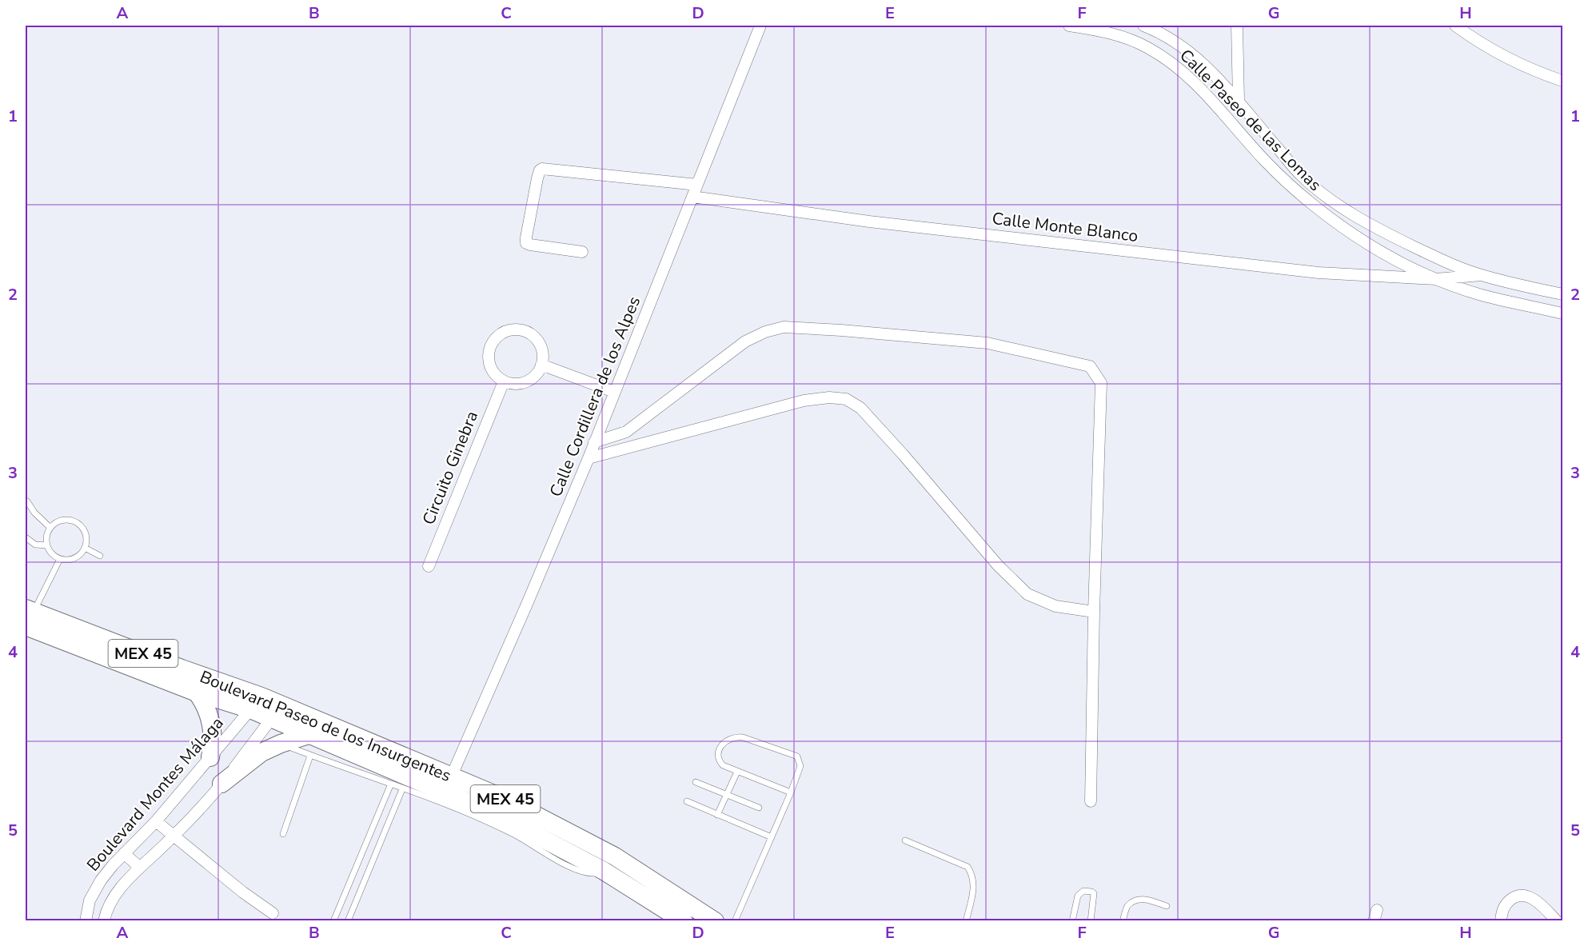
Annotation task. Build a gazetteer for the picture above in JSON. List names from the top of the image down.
{
  "streets": {
    "main road": ["MEX 45", "Boulevard Paseo de los Insurgentes"],
    "street": [
      "Calle Paseo de las Lomas",
      "Calle Monte Blanco",
      "Calle Cordillera de los Alpes",
      "Circuito Ginebra",
      "Boulevard Montes Málaga"
    ]
  },
  "crossings": [
    ["Calle Paseo de las Lomas", "Calle Monte Blanco"],
    ["Calle Monte Blanco", "Calle Cordillera de los Alpes"],
    ["Calle Cordillera de los Alpes", "Boulevard Paseo de los Insurgentes"],
    ["Boulevard Paseo de los Insurgentes", "Boulevard Montes Málaga"]
  ],
  "grid": {
    "columns": [
      "A",
      "B",
      "C",
      "D",
      "E",
      "F",
      "G",
      "H"
    ],
    "rows": [
      "1",
      "2",
      "3",
      "4",
      "5"
    ]
  }
}
